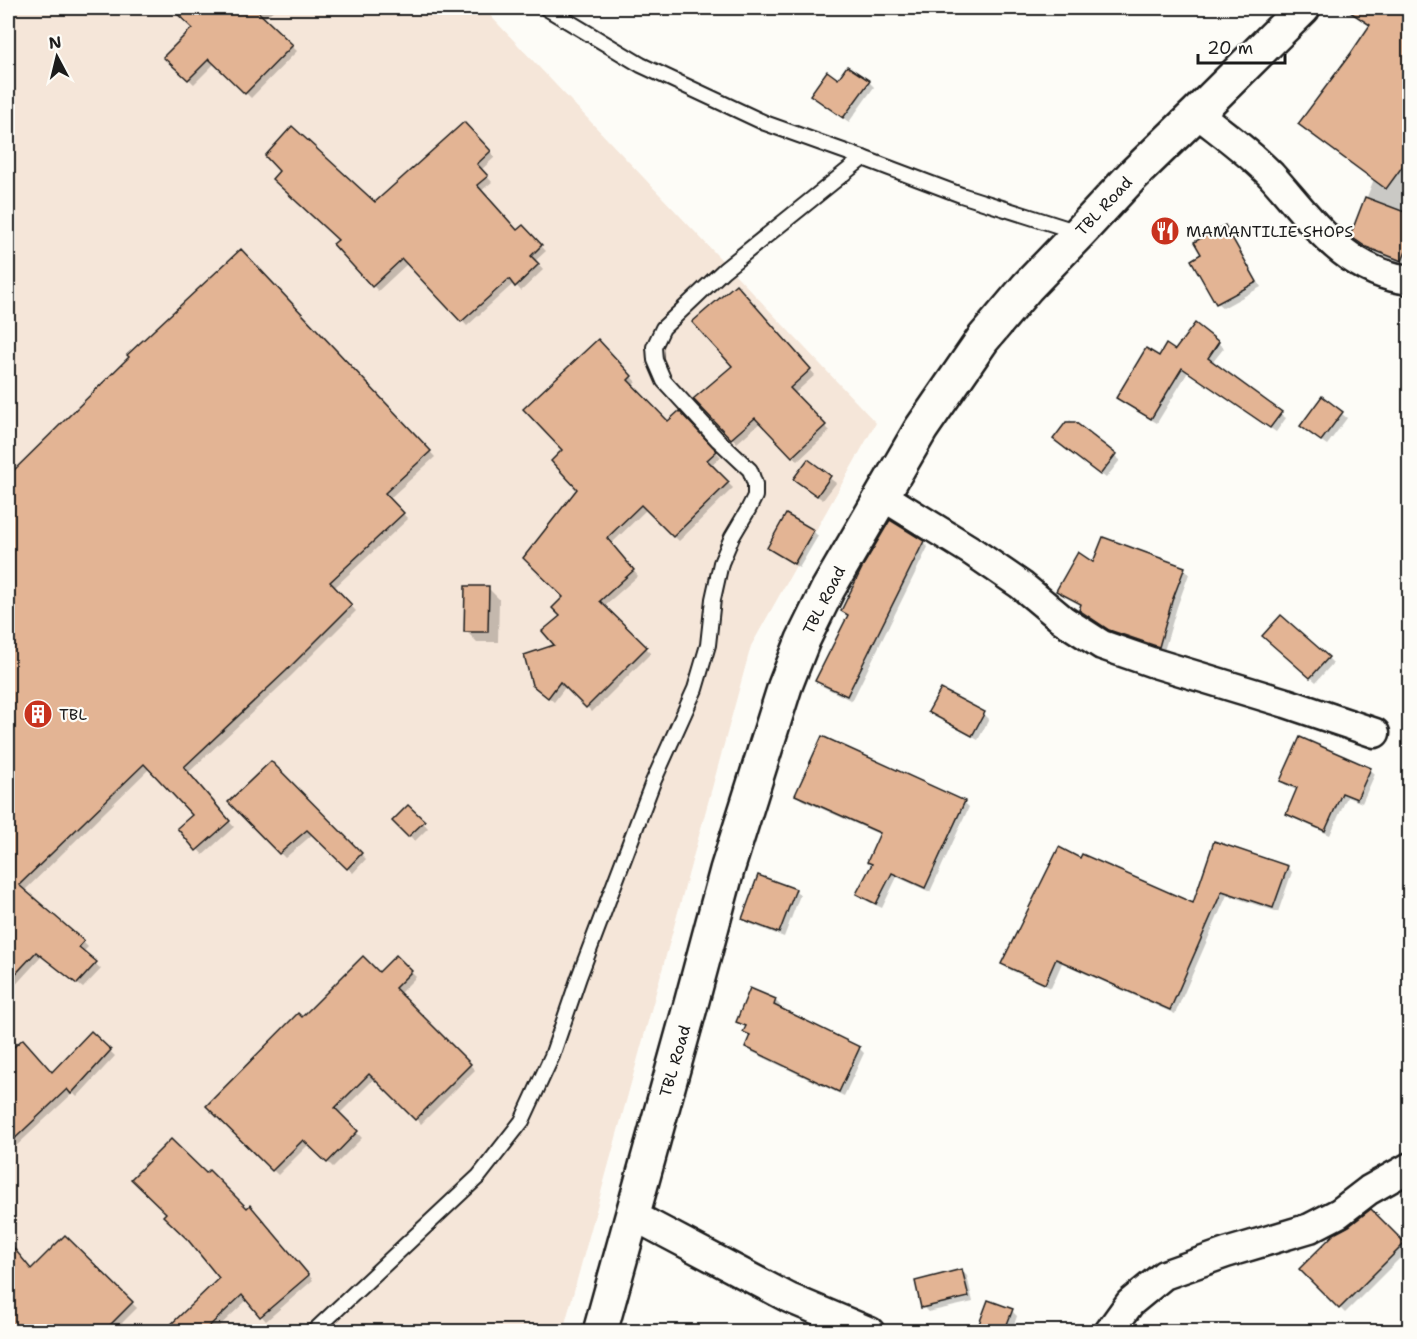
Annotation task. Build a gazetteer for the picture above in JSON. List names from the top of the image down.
{
  "streets": {
    "street": ["TBL Road"]
  },
  "places": {
    "restaurant": ["MAMANTILIE SHOPS"],
    "building": ["TBL"]
  },
  "scale_bar": "20 m",
  "north": "top"
}
